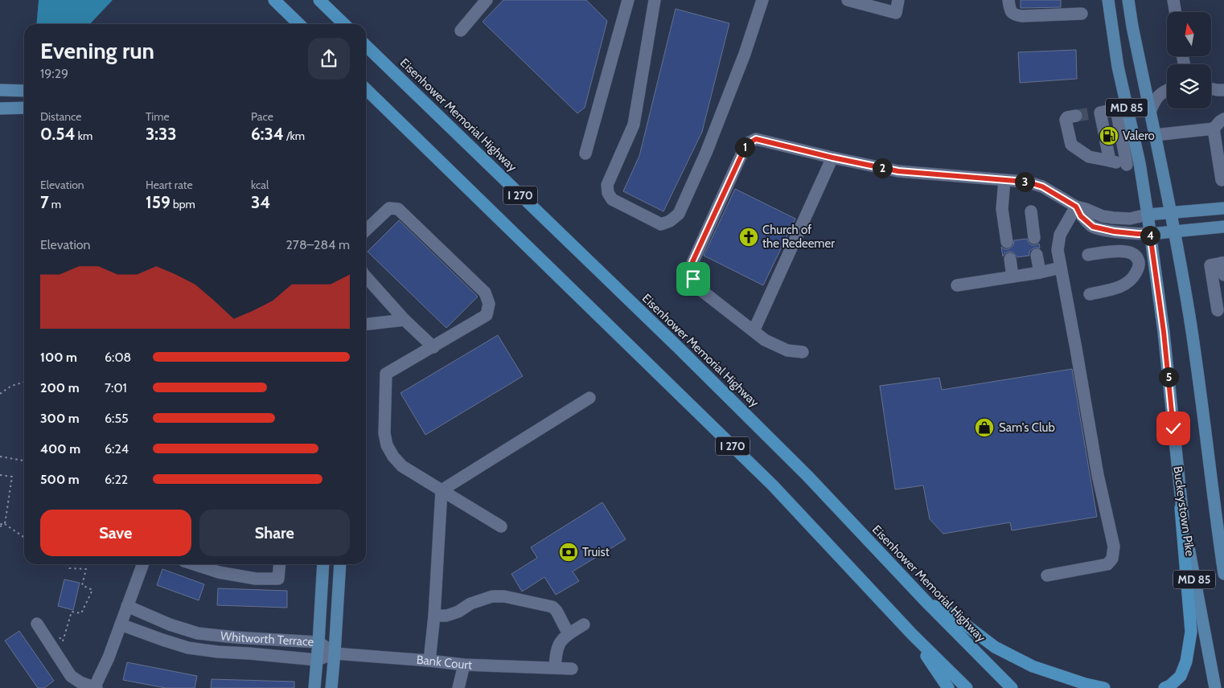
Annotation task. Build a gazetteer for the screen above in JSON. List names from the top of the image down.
{
  "streets": {
    "highway": ["Eisenhower Memorial Highway", "I 270"],
    "main road": ["MD 85", "Buckeystown Pike"],
    "street": ["Whitworth Terrace", "Bank Court"]
  },
  "crossings": [
    ["Whitworth Terrace", "Bank Court"]
  ],
  "places": {
    "fuel station": ["Valero"],
    "church": ["Church of the Redeemer"],
    "shop": ["Sam's Club"],
    "bank": ["Truist"]
  },
  "north": "top",
  "page": {
    "heading": ["Evening run", "19:29"],
    "stats": [
      ["Distance", "0.54 km"],
      ["Time", "3:33"],
      ["Pace", "6:34 /km"],
      ["Elevation", "7 m"],
      ["Heart rate", "159 bpm"],
      ["kcal", "34"]
    ],
    "pins": [
      "1",
      "2",
      "3",
      "4",
      "5"
    ],
    "chart": ["Elevation", "278–284 m"],
    "list": [
      {
        "name": "100 m",
        "note": "6:08"
      },
      {
        "name": "200 m",
        "note": "7:01"
      },
      {
        "name": "300 m",
        "note": "6:55"
      },
      {
        "name": "400 m",
        "note": "6:24"
      },
      {
        "name": "500 m",
        "note": "6:22"
      }
    ],
    "buttons": ["Save", "Share"]
  }
}
